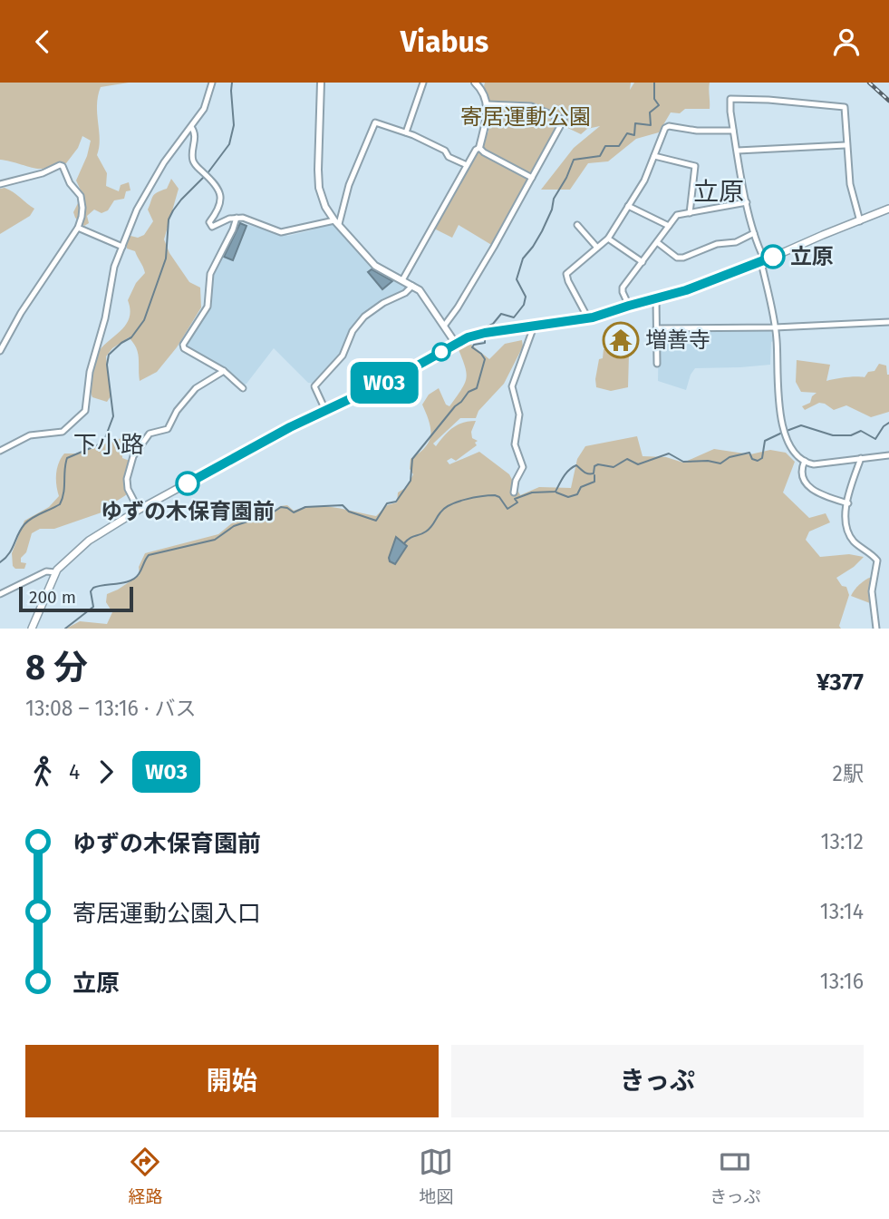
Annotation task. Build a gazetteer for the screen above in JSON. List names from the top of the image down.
{
  "districts": ["立原", "下小路"],
  "parks": ["寄居運動公園"],
  "places": {
    "other": ["立原", "ゆずの木保育園前"],
    "temple": ["増善寺"]
  },
  "lines": ["bus line W03"],
  "scale_bar": "200 m",
  "page": {
    "header": "Viabus",
    "on_map": "W03",
    "scale": "200 m",
    "heading": ["8 分", "13:08 – 13:16 · バス", "¥377"],
    "legs": ["4", "W03", "2駅"],
    "list": [
      {
        "name": "ゆずの木保育園前",
        "value": "13:12"
      },
      {
        "name": "寄居運動公園入口",
        "value": "13:14"
      },
      {
        "name": "立原",
        "value": "13:16"
      }
    ],
    "buttons": ["開始", "きっぷ"],
    "tabs": ["経路", "地図", "きっぷ"]
  }
}
